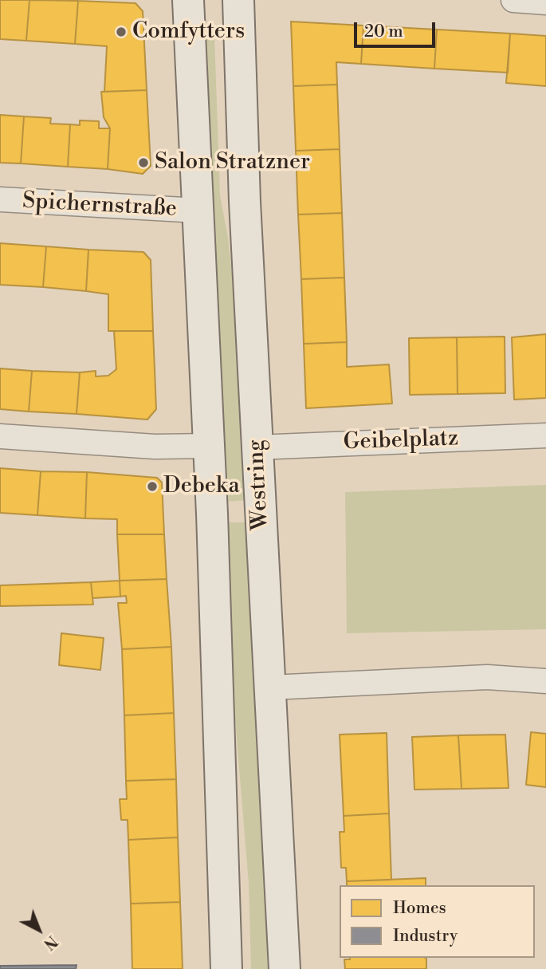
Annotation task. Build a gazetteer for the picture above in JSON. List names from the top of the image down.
{
  "streets": {
    "main road": ["Westring"],
    "street": ["Spichernstraße", "Geibelplatz"]
  },
  "crossings": [
    ["Geibelplatz", "Westring"]
  ],
  "places": ["Comfytters", "Salon Stratzner", "Debeka"],
  "legend": ["Homes", "Industry"],
  "scale_bar": "20 m",
  "north": "bottom right"
}
